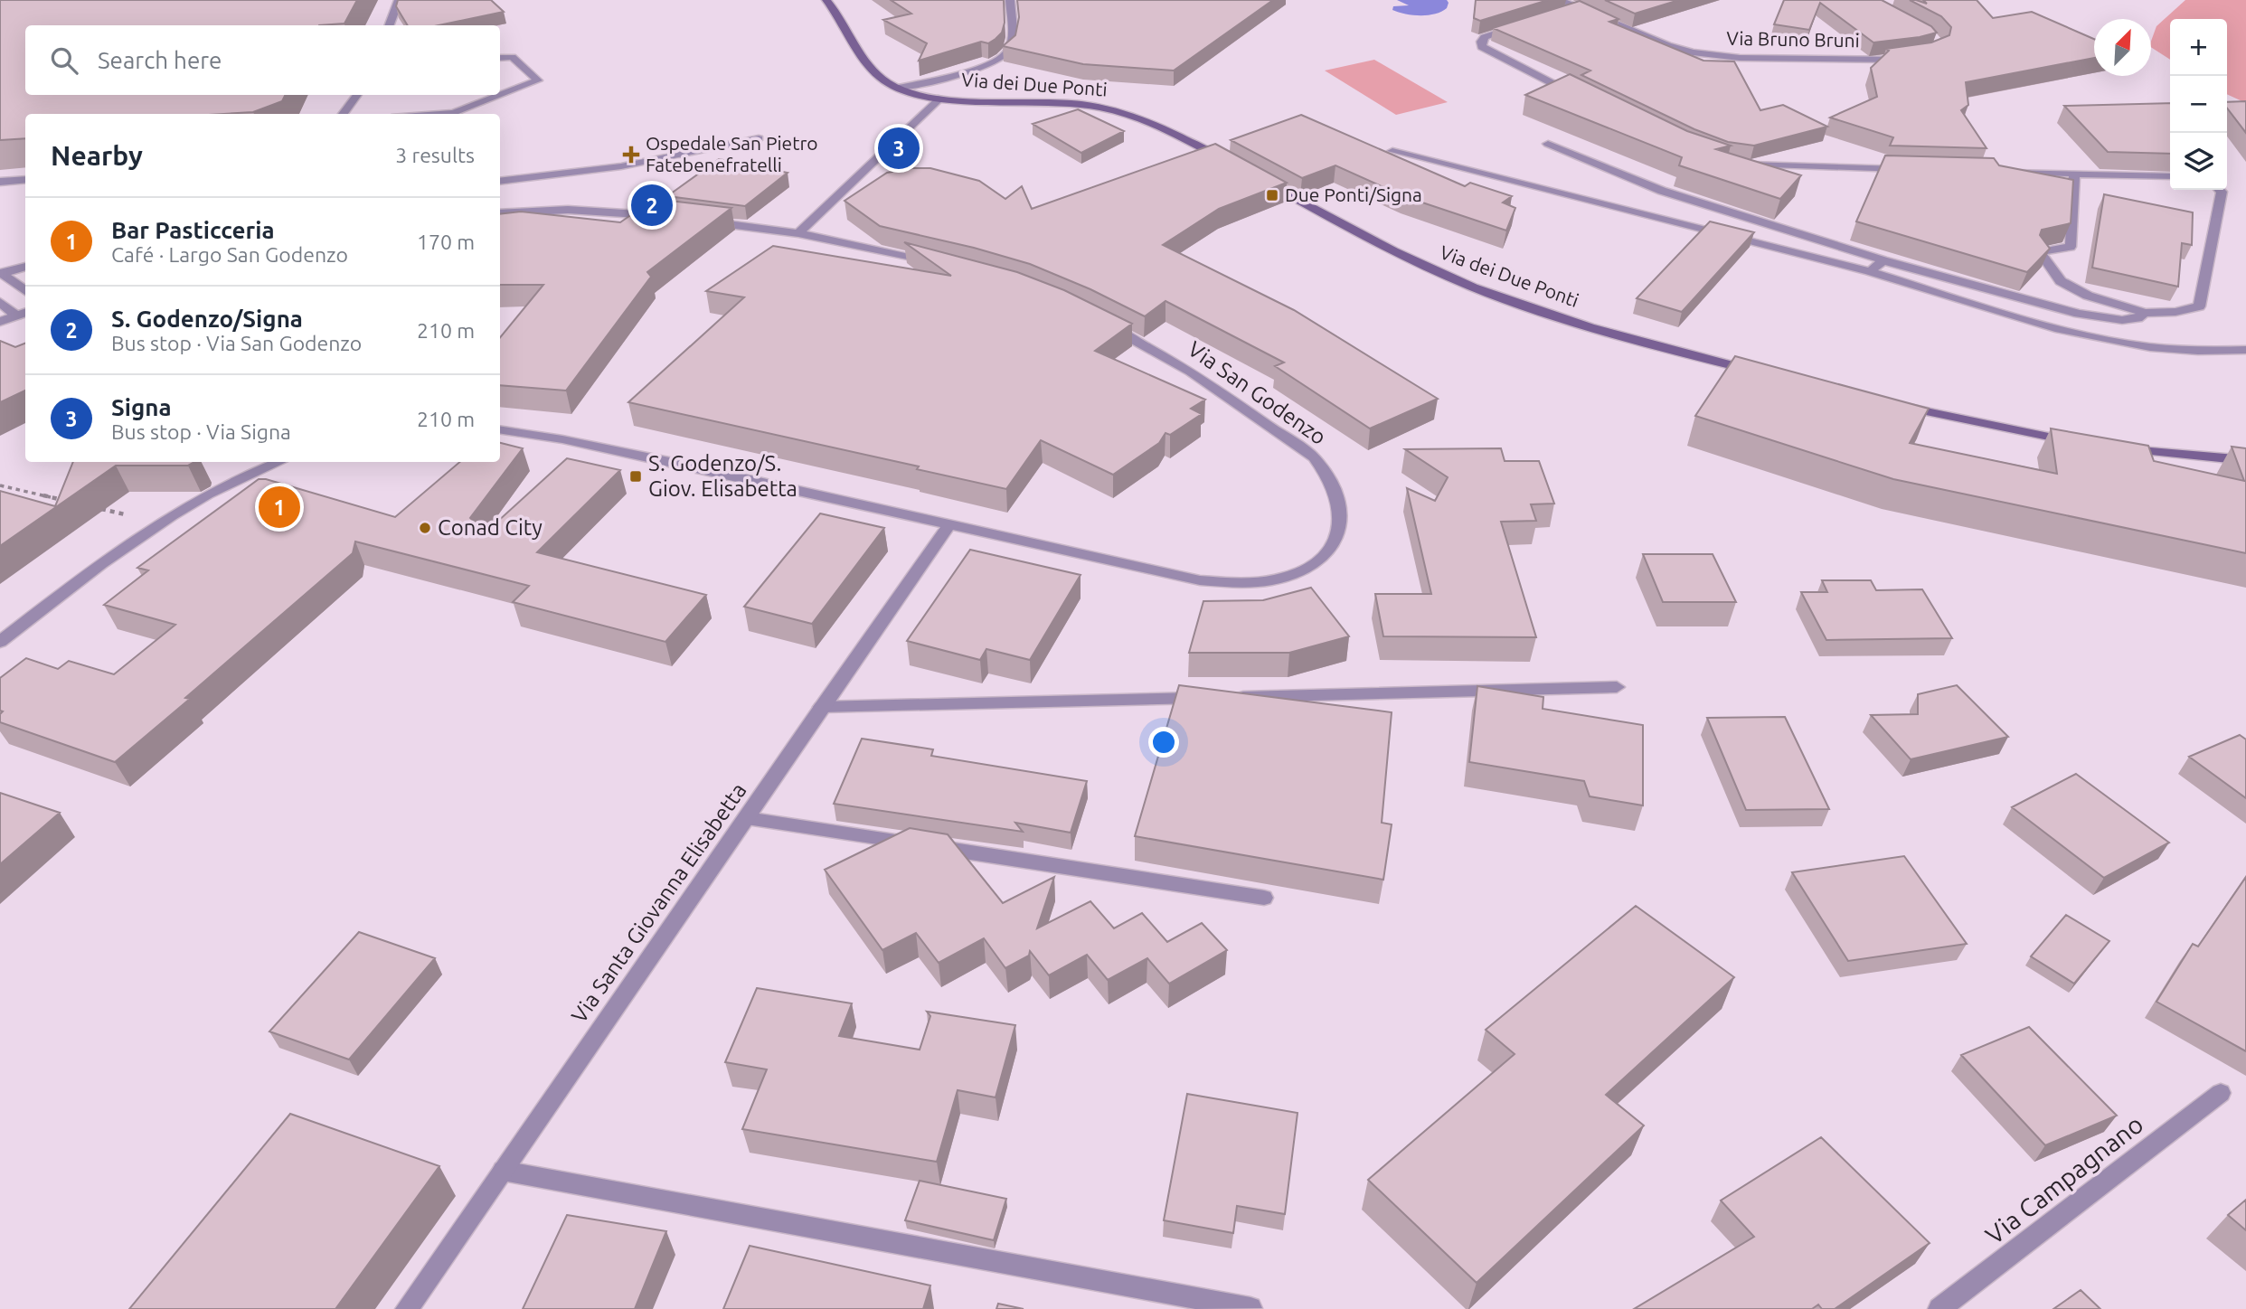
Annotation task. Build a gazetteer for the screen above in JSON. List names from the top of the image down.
{
  "streets": {
    "street": [
      "Via Bruno Bruni",
      "Via dei Due Ponti",
      "Via San Godenzo",
      "Via Santa Giovanna Elisabetta",
      "Via Campagnano"
    ]
  },
  "crossings": [
    ["Via San Godenzo", "Via Santa Giovanna Elisabetta"]
  ],
  "places": {
    "health": ["Ospedale San Pietro Fatebenefratelli"],
    "transit": ["Due Ponti/Signa", "S. Godenzo/S. Giov. Elisabetta"],
    "other": ["Conad City"]
  },
  "north": "top right",
  "page": {
    "map_buttons": ["+", "−"],
    "search": "Search here",
    "heading": ["Nearby", "3 results"],
    "pins": ["3", "2", "1"],
    "list": [
      {
        "mark": "1",
        "name": "Bar Pasticceria",
        "note": "Café · Largo San Godenzo",
        "value": "170 m"
      },
      {
        "mark": "2",
        "name": "S. Godenzo/Signa",
        "note": "Bus stop · Via San Godenzo",
        "value": "210 m"
      },
      {
        "mark": "3",
        "name": "Signa",
        "note": "Bus stop · Via Signa",
        "value": "210 m"
      }
    ]
  }
}
